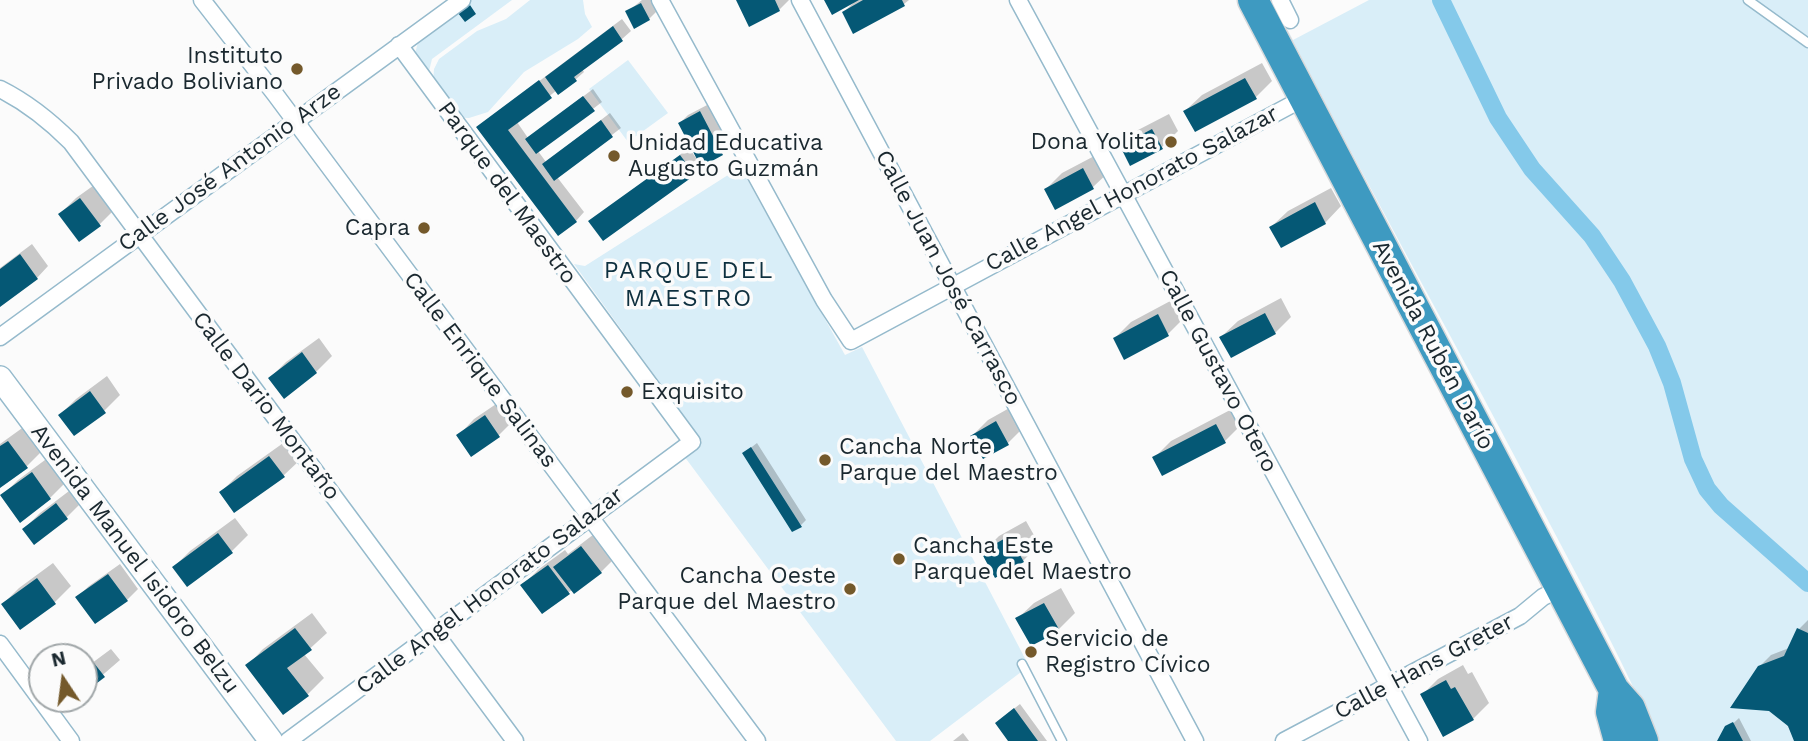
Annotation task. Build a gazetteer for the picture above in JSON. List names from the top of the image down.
{
  "streets": {
    "highway": ["Avenida Rubén Darío"],
    "main road": ["Avenida Manuel Isidoro Belzu"],
    "street": [
      "Calle José Antonio Arze",
      "Calle Angel Honorato Salazar",
      "Parque del Maestro",
      "Calle Juan José Carrasco",
      "Calle Enrique Salinas",
      "Calle Gustavo Otero",
      "Calle Dario Montaño",
      "Calle Hans Greter"
    ]
  },
  "crossings": [
    ["Calle José Antonio Arze", "Parque del Maestro"],
    ["Calle José Antonio Arze", "Calle Enrique Salinas"],
    ["Calle José Antonio Arze", "Calle Dario Montaño"],
    ["Calle Angel Honorato Salazar", "Parque del Maestro"],
    ["Calle Angel Honorato Salazar", "Calle Juan José Carrasco"],
    ["Calle Angel Honorato Salazar", "Avenida Rubén Darío"],
    ["Calle Angel Honorato Salazar", "Calle Enrique Salinas"],
    ["Calle Angel Honorato Salazar", "Calle Gustavo Otero"],
    ["Calle Angel Honorato Salazar", "Calle Dario Montaño"],
    ["Avenida Rubén Darío", "Calle Hans Greter"],
    ["Calle Gustavo Otero", "Calle Hans Greter"]
  ],
  "districts": ["PARQUE DEL MAESTRO"],
  "places": [
    "Instituto Privado Boliviano",
    "Dona Yolita",
    "Unidad Educativa Augusto Guzmán",
    "Capra",
    "Exquisito",
    "Cancha Norte Parque del Maestro",
    "Cancha Este Parque del Maestro",
    "Cancha Oeste Parque del Maestro",
    "Servicio de Registro Cívico"
  ],
  "north": "top"
}
